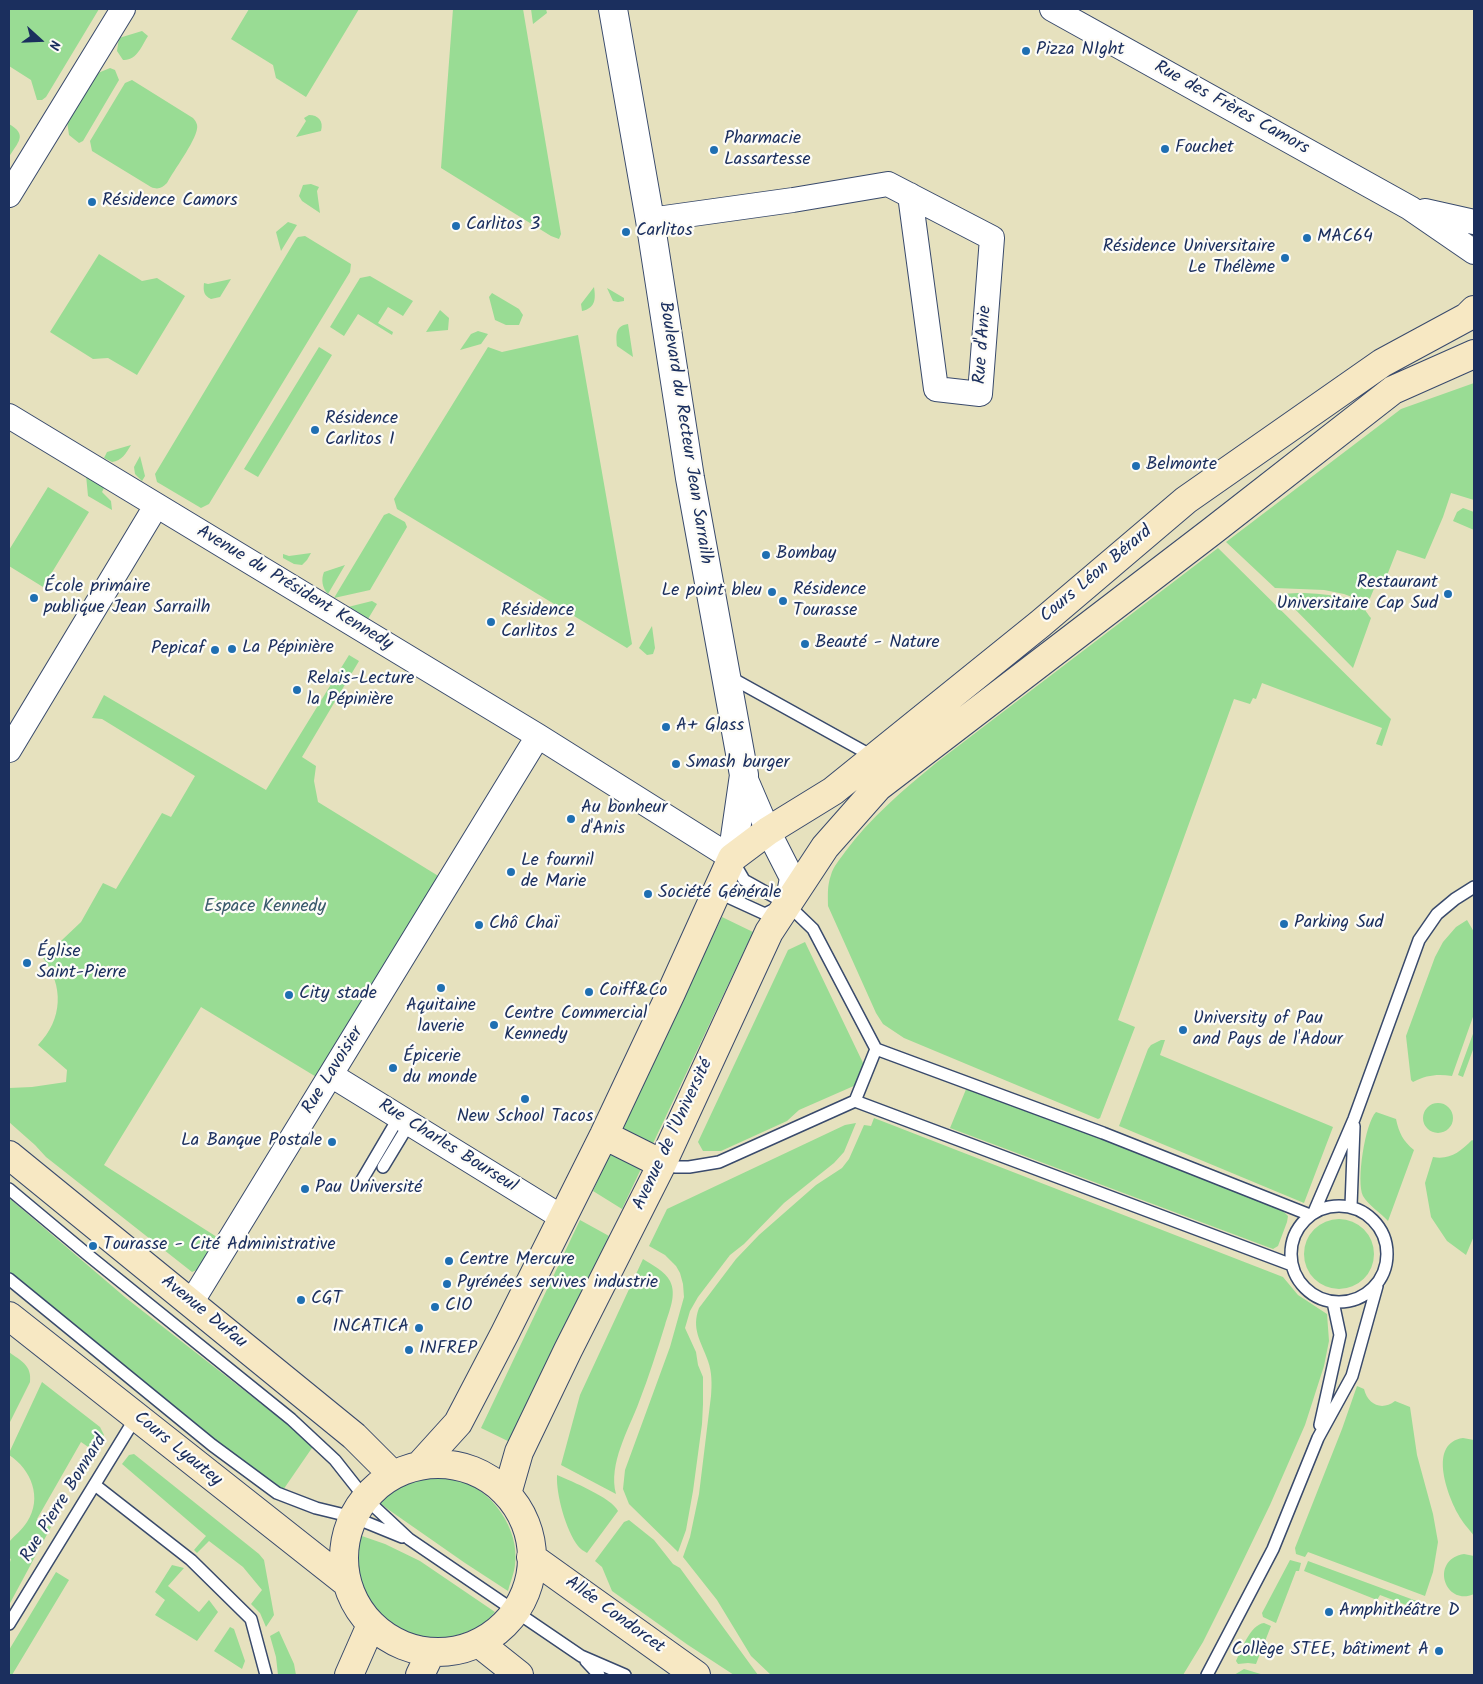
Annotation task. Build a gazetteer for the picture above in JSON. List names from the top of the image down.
{
  "streets": {
    "main road": [
      "Cours Léon Bérard",
      "Avenue de l'Université",
      "Avenue Dufau",
      "Cours Lyautey",
      "Allée Condorcet"
    ],
    "street": [
      "Rue des Frères Camors",
      "Rue d'Anie",
      "Boulevard du Recteur Jean Sarrailh",
      "Avenue du Président Kennedy",
      "Rue Lavoisier",
      "Rue Charles Bourseul"
    ],
    "lane": ["Rue Pierre Bonnard"]
  },
  "crossings": [
    ["Rue d'Anie", "Boulevard du Recteur Jean Sarrailh"],
    ["Boulevard du Recteur Jean Sarrailh", "Cours Léon Bérard"],
    ["Boulevard du Recteur Jean Sarrailh", "Avenue du Président Kennedy"],
    ["Boulevard du Recteur Jean Sarrailh", "Avenue de l'Université"],
    ["Cours Léon Bérard", "Avenue du Président Kennedy"],
    ["Cours Léon Bérard", "Avenue de l'Université"],
    ["Avenue du Président Kennedy", "Rue Lavoisier"],
    ["Rue Lavoisier", "Rue Charles Bourseul"],
    ["Rue Lavoisier", "Avenue Dufau"],
    ["Cours Lyautey", "Rue Pierre Bonnard"]
  ],
  "parks": ["Espace Kennedy"],
  "places": [
    "Pizza NIght",
    "Fouchet",
    "Pharmacie Lassartesse",
    "Résidence Camors",
    "Carlitos 3",
    "Carlitos",
    "MAC64",
    "Résidence Universitaire Le Thélème",
    "Résidence Carlitos I",
    "Belmonte",
    "Bombay",
    "Le point bleu",
    "Restaurant Universitaire Cap Sud",
    "École primaire publique Jean Sarrailh",
    "Résidence Tourasse",
    "Résidence Carlitos 2",
    "Beauté - Nature",
    "La Pépinière",
    "Pepicaf",
    "Relais-Lecture la Pépinière",
    "A+ Glass",
    "Smash burger",
    "Au bonheur d'Anis",
    "Le fournil de Marie",
    "Société Générale",
    "Parking Sud",
    "Chô Chaï",
    "Église Saint-Pierre",
    "Aquitaine laverie",
    "Coiff&Co",
    "City stade",
    "Centre Commercial Kennedy",
    "University of Pau and Pays de l'Adour",
    "Épicerie du monde",
    "New School Tacos",
    "La Banque Postale",
    "Pau Université",
    "Tourasse - Cité Administrative",
    "Centre Mercure",
    "Pyrénées servives industrie",
    "CGT",
    "CIO",
    "INCATICA",
    "INFREP",
    "Amphithéâtre D",
    "Collège STEE, bâtiment A"
  ],
  "north": "right"
}
